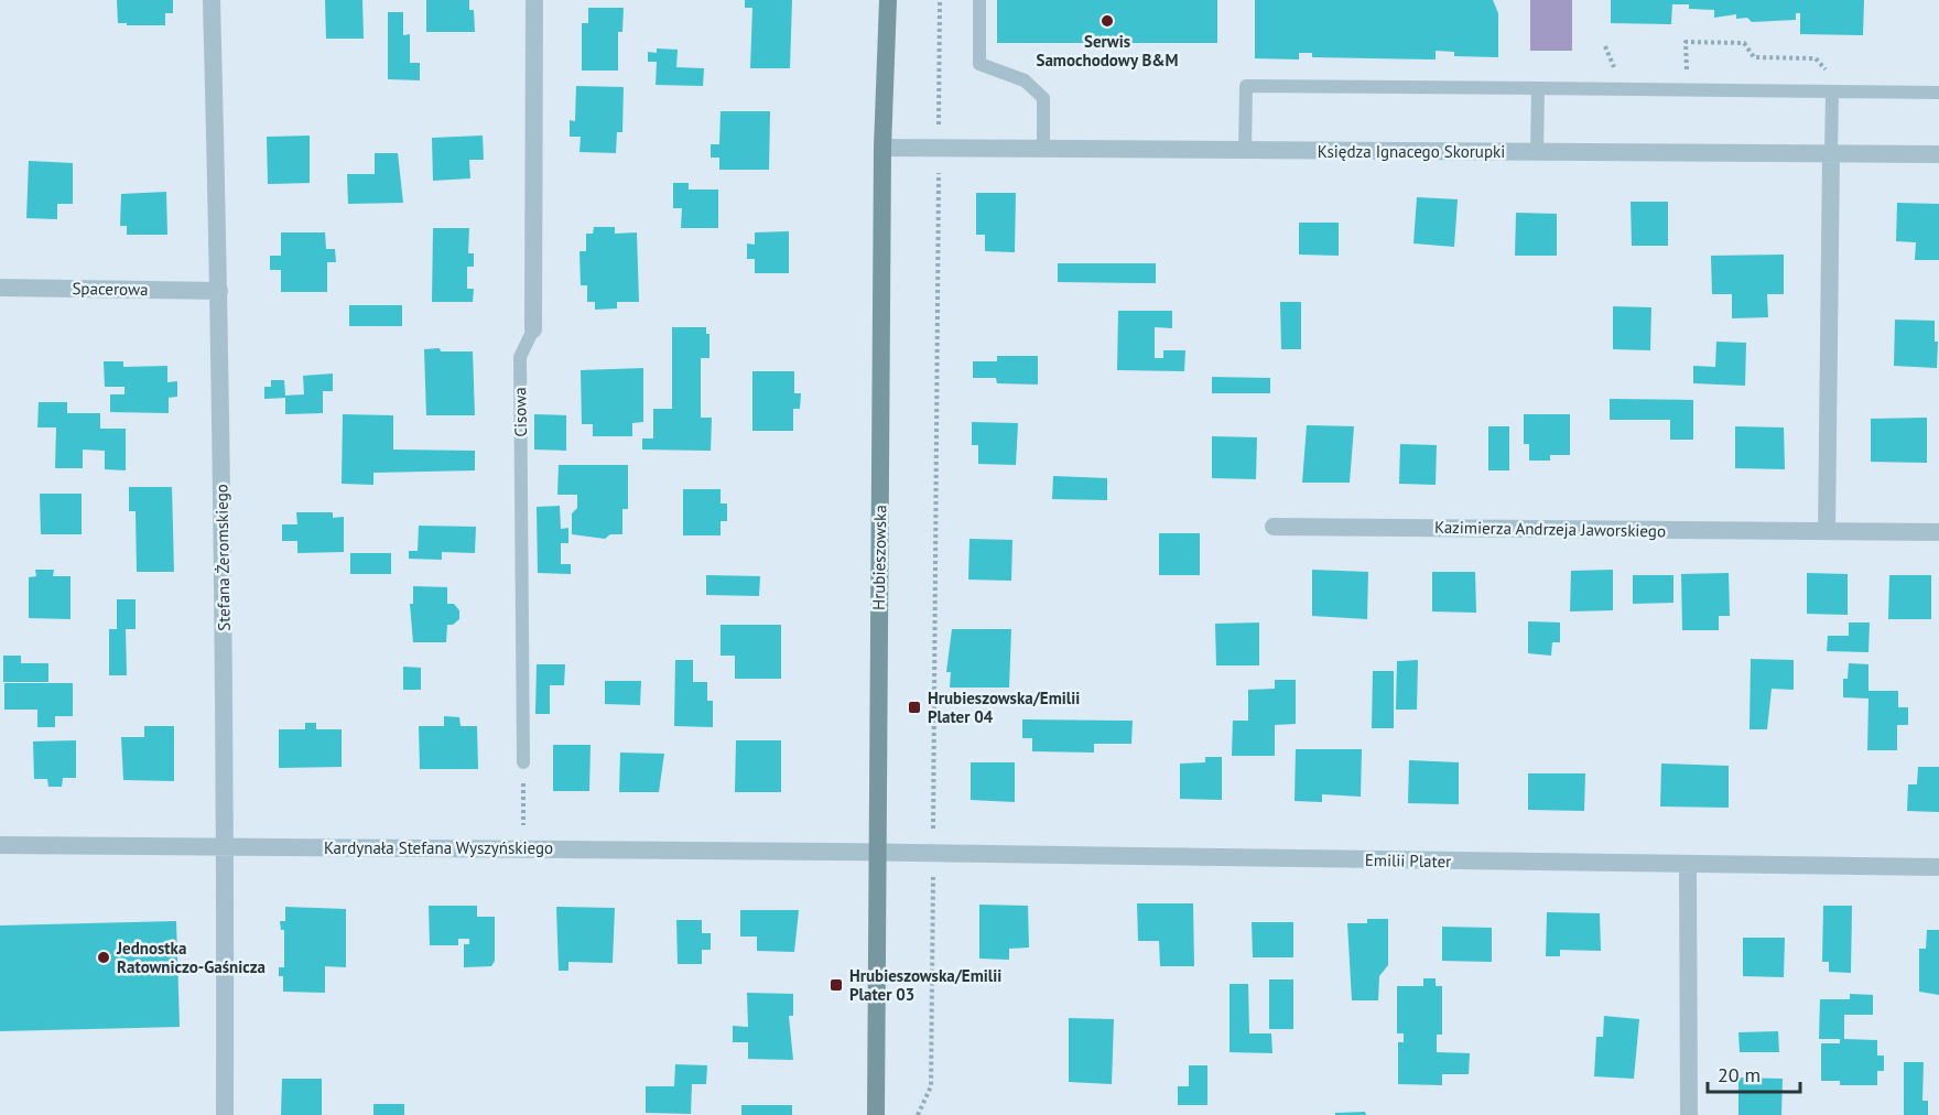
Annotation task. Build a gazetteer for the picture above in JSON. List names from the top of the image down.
{
  "streets": {
    "main road": ["Hrubieszowska"],
    "street": [
      "Księdza Ignacego Skorupki",
      "Spacerowa",
      "Cisowa",
      "Kazimierza Andrzeja Jaworskiego",
      "Stefana Żeromskiego",
      "Kardynała Stefana Wyszyńskiego",
      "Emilii Plater"
    ]
  },
  "crossings": [
    ["Księdza Ignacego Skorupki", "Hrubieszowska"],
    ["Spacerowa", "Stefana Żeromskiego"],
    ["Stefana Żeromskiego", "Kardynała Stefana Wyszyńskiego"],
    ["Hrubieszowska", "Kardynała Stefana Wyszyńskiego"],
    ["Hrubieszowska", "Emilii Plater"],
    ["Kardynała Stefana Wyszyńskiego", "Emilii Plater"]
  ],
  "places": {
    "other": ["Serwis Samochodowy B&M", "Jednostka Ratowniczo-Gaśnicza"],
    "transit": ["Hrubieszowska/Emilii Plater 04", "Hrubieszowska/Emilii Plater 03"]
  },
  "scale_bar": "20 m"
}
